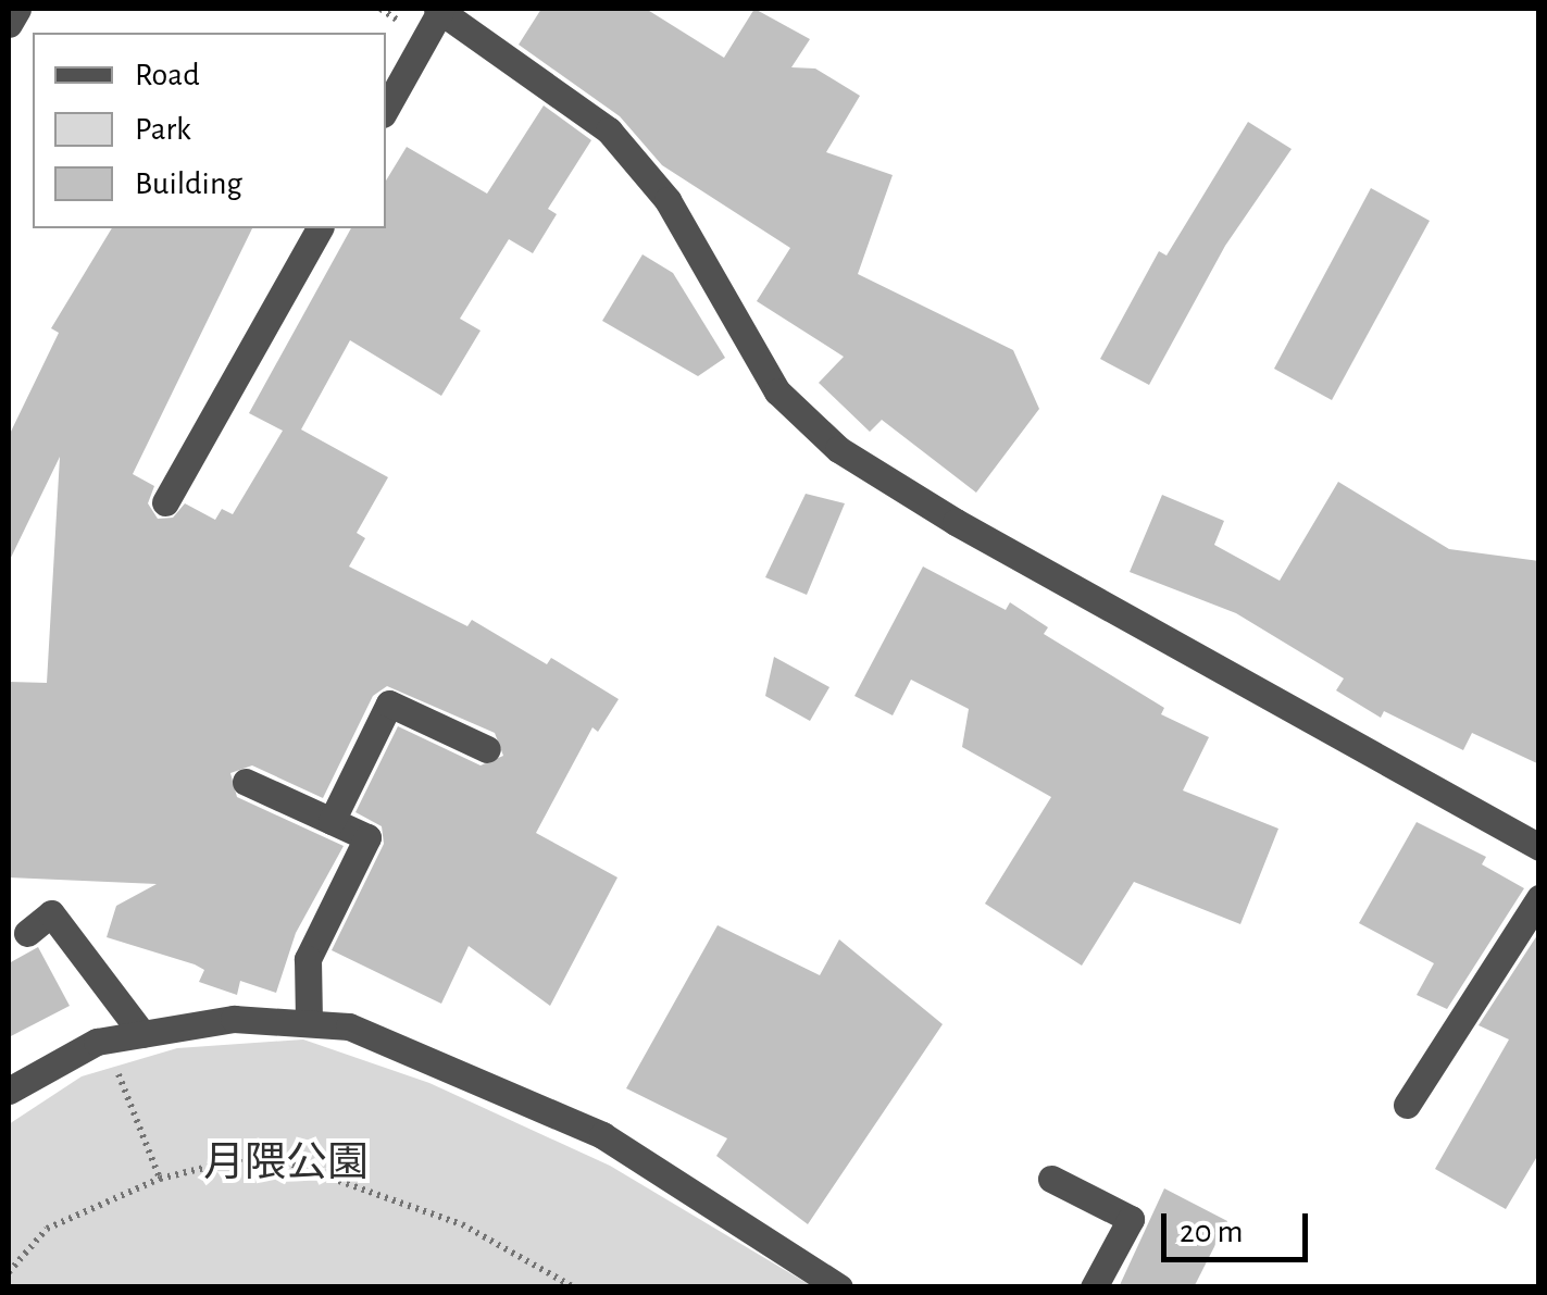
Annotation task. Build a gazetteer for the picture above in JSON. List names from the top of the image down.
{
  "parks": ["月隈公園"],
  "legend": ["Road", "Park", "Building"],
  "scale_bar": "20 m"
}
